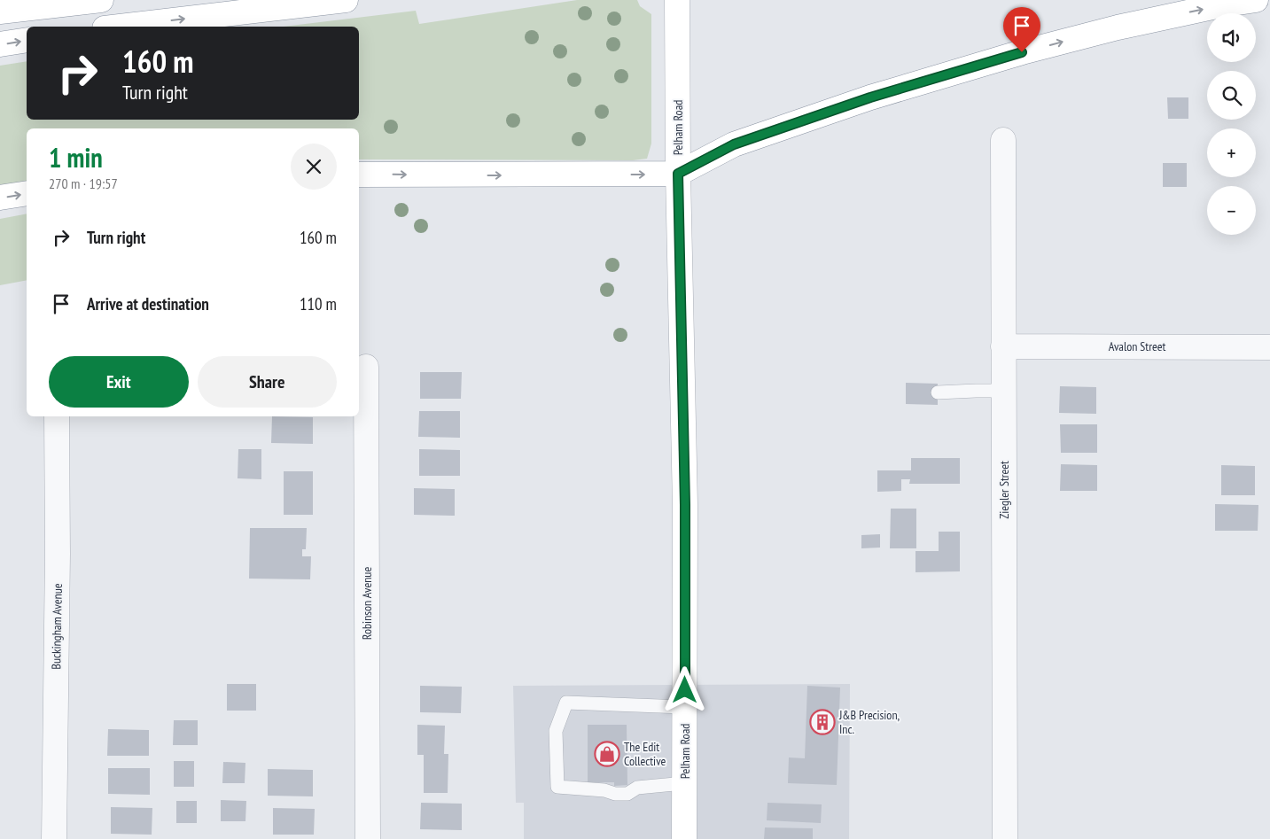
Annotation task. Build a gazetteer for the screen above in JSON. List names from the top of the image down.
{
  "streets": {
    "main road": ["Pelham Road"],
    "street": [
      "Avalon Street",
      "Ziegler Street",
      "Robinson Avenue",
      "Buckingham Avenue"
    ]
  },
  "crossings": [
    ["Avalon Street", "Ziegler Street"]
  ],
  "places": {
    "building": ["J&B Precision, Inc."],
    "shop": ["The Edit Collective"]
  },
  "page": {
    "map_buttons": ["+", "−"],
    "turn": ["160 m", "Turn right"],
    "heading": ["1 min", "270 m · 19:57"],
    "list": [
      {
        "name": "Turn right",
        "value": "160 m"
      },
      {
        "name": "Arrive at destination",
        "value": "110 m"
      }
    ],
    "buttons": ["Exit", "Share"]
  }
}
